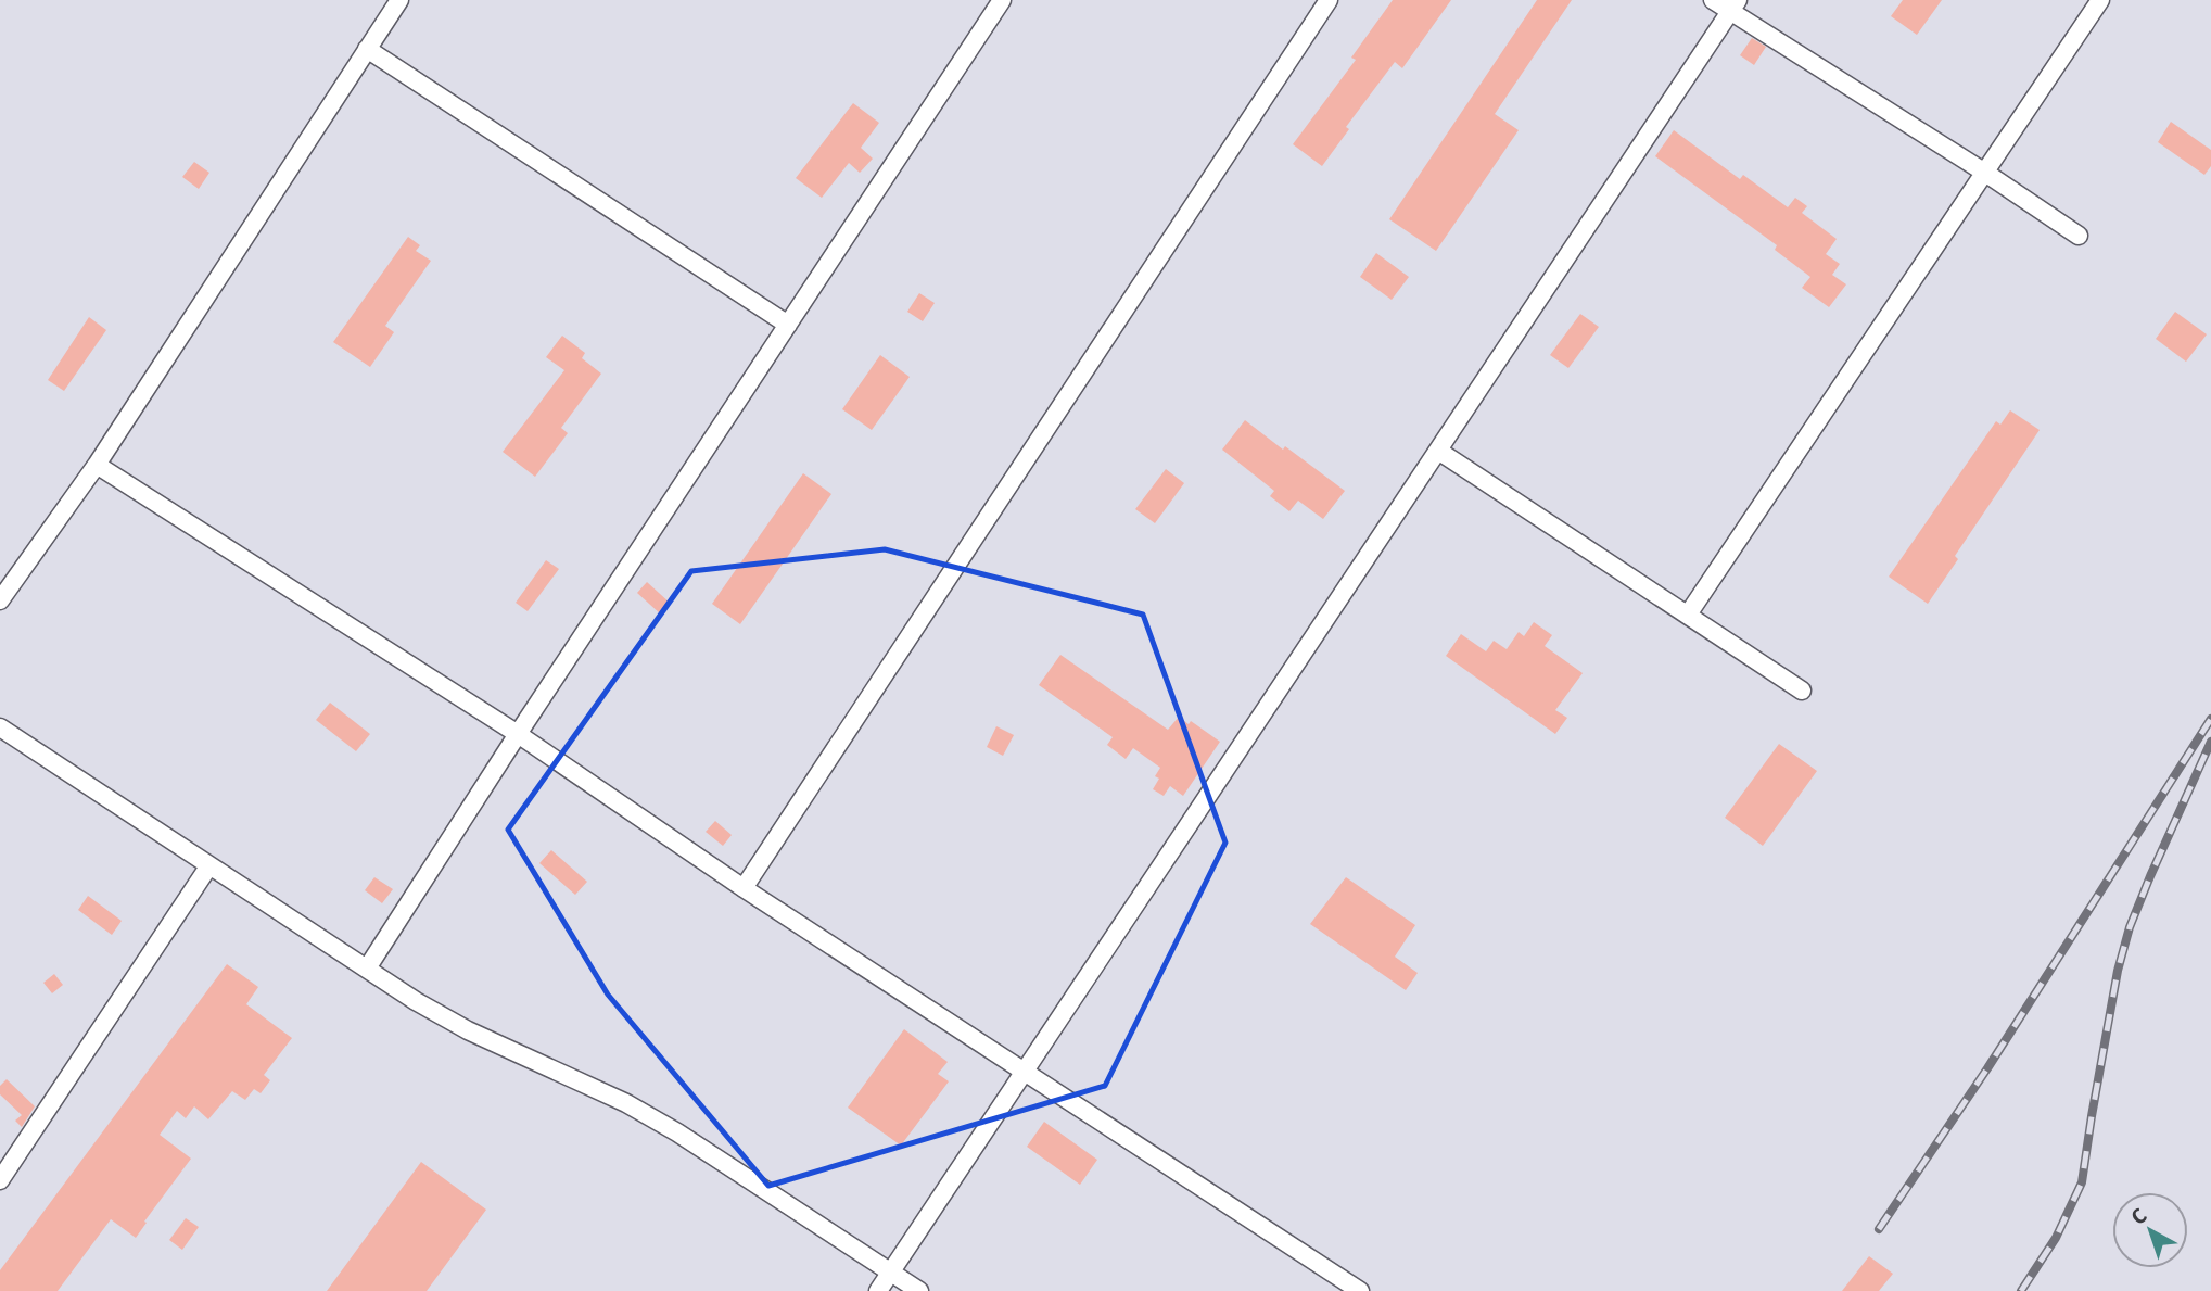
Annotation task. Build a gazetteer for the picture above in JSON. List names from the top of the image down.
{
  "north": "top left"
}
